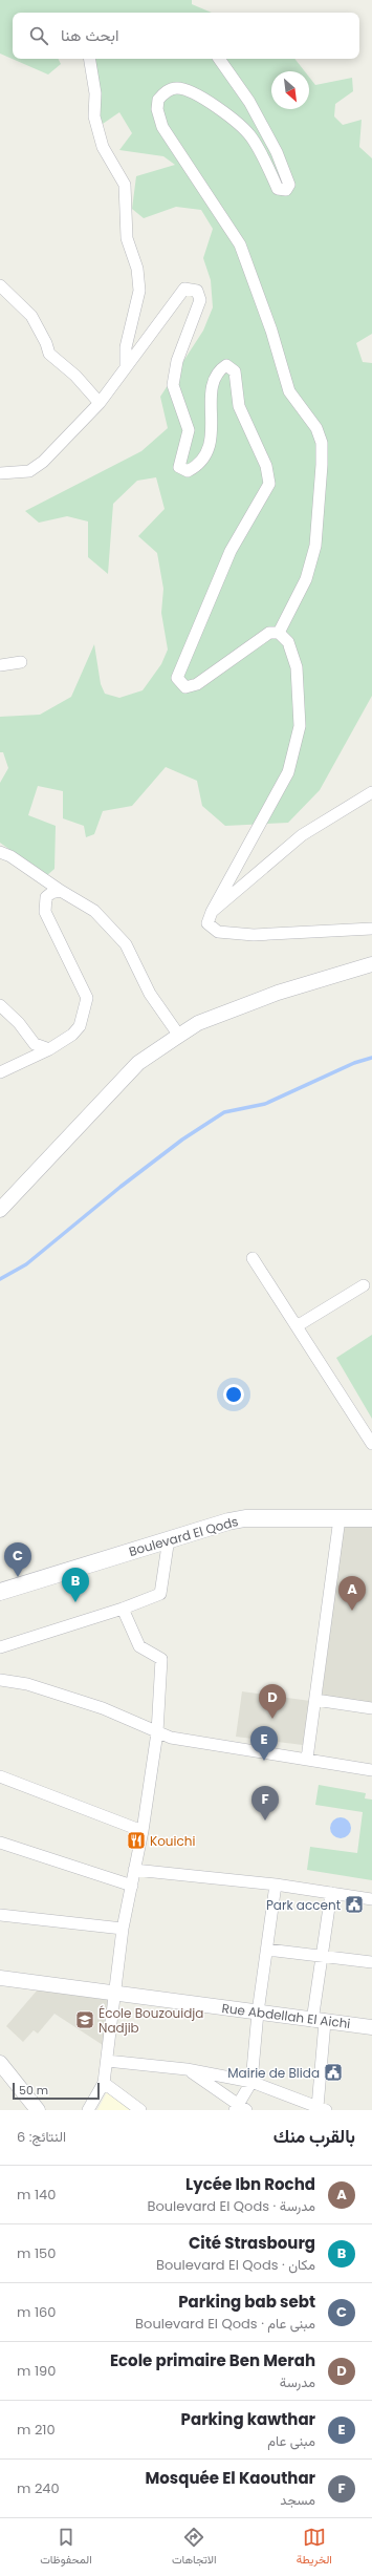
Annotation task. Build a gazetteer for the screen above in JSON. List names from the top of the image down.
{
  "streets": {
    "main road": ["Boulevard El Qods"],
    "street": ["Rue Abdellah El Aichi"]
  },
  "places": {
    "restaurant": ["Kouichi"],
    "public building": ["Park accent", "Mairie de Blida"],
    "school or university": ["École Bouzouidja Nadjib"]
  },
  "scale_bar": "50 m",
  "north": "bottom right",
  "page": {
    "search": "ابحث هنا",
    "pins": [
      "C",
      "B",
      "A",
      "D",
      "E",
      "F"
    ],
    "scale": "50 m",
    "heading": ["بالقرب منك", "النتائج: 6"],
    "list": [
      {
        "mark": "A",
        "name": "Lycée Ibn Rochd",
        "note": "مدرسة · Boulevard El Qods",
        "value": "140 m"
      },
      {
        "mark": "B",
        "name": "Cité Strasbourg",
        "note": "مكان · Boulevard El Qods",
        "value": "150 m"
      },
      {
        "mark": "C",
        "name": "Parking bab sebt",
        "note": "مبنى عام · Boulevard El Qods",
        "value": "160 m"
      },
      {
        "mark": "D",
        "name": "Ecole primaire Ben Merah",
        "note": "مدرسة",
        "value": "190 m"
      },
      {
        "mark": "E",
        "name": "Parking kawthar",
        "note": "مبنى عام",
        "value": "210 m"
      },
      {
        "mark": "F",
        "name": "Mosquée El Kaouthar",
        "note": "مسجد",
        "value": "240 m"
      }
    ],
    "nav": ["الخريطة", "الاتجاهات", "المحفوظات"]
  }
}
